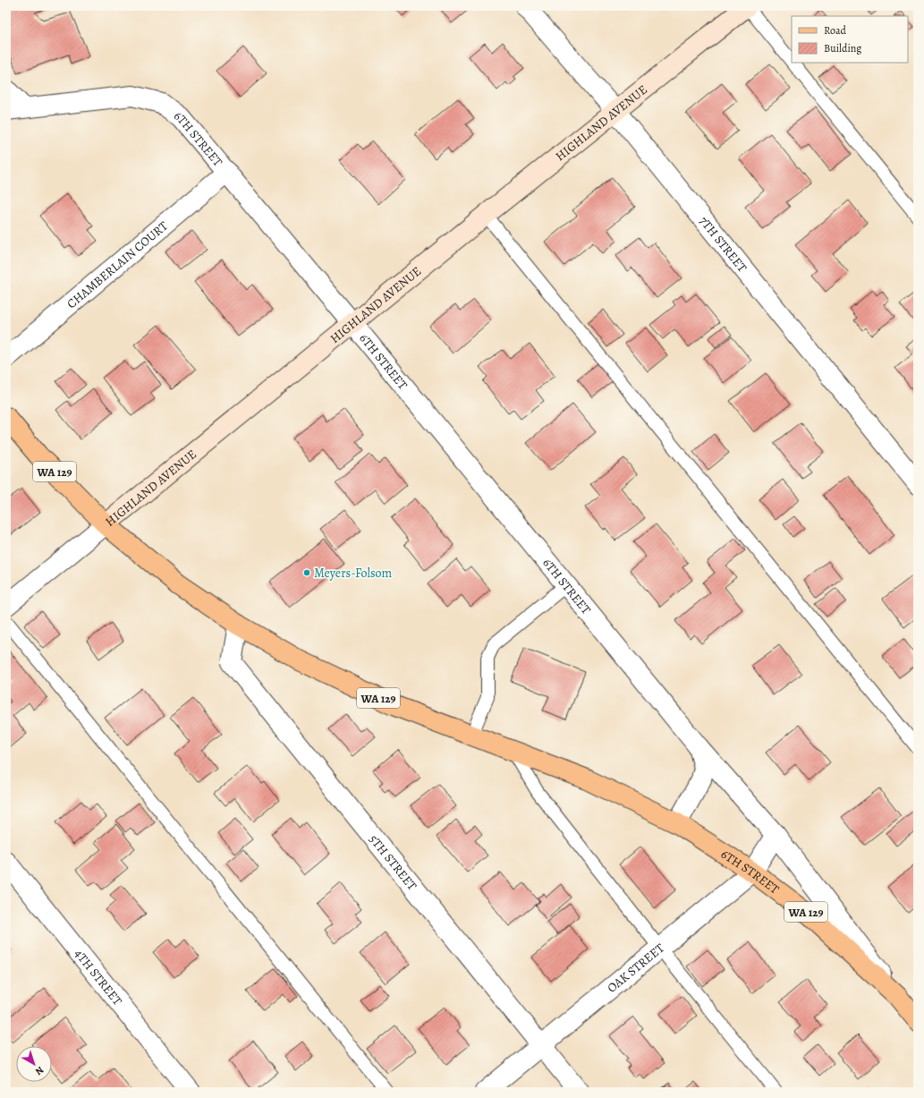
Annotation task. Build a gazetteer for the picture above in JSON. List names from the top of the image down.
{
  "streets": {
    "main road": ["HIGHLAND AVENUE", "6TH STREET", "WA 129"],
    "street": [
      "7TH STREET",
      "CHAMBERLAIN COURT",
      "5TH STREET",
      "OAK STREET",
      "4TH STREET"
    ]
  },
  "crossings": [
    ["HIGHLAND AVENUE", "6TH STREET"],
    ["HIGHLAND AVENUE", "7TH STREET"],
    ["HIGHLAND AVENUE", "WA 129"],
    ["6TH STREET", "CHAMBERLAIN COURT"],
    ["6TH STREET", "WA 129"],
    ["6TH STREET", "OAK STREET"],
    ["WA 129", "5TH STREET"],
    ["5TH STREET", "OAK STREET"]
  ],
  "places": ["Meyers-Folsom"],
  "legend": ["Road", "Building"],
  "north": "bottom right"
}
